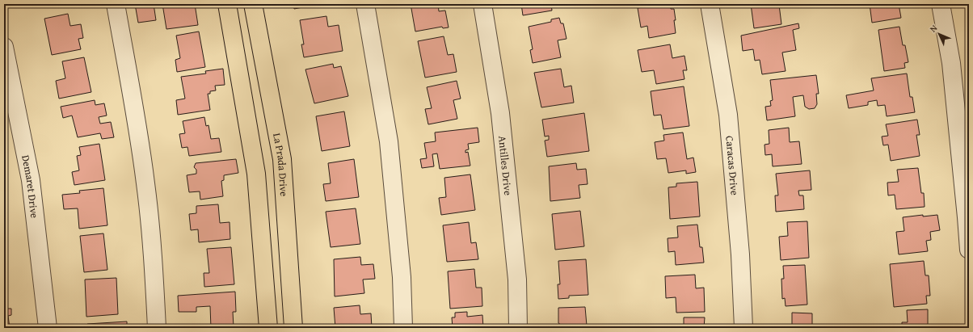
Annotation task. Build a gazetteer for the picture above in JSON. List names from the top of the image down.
{
  "streets": {
    "main road": ["La Prada Drive"],
    "street": ["Antilles Drive", "Caracas Drive", "Demaret Drive"]
  },
  "north": "top left"
}
